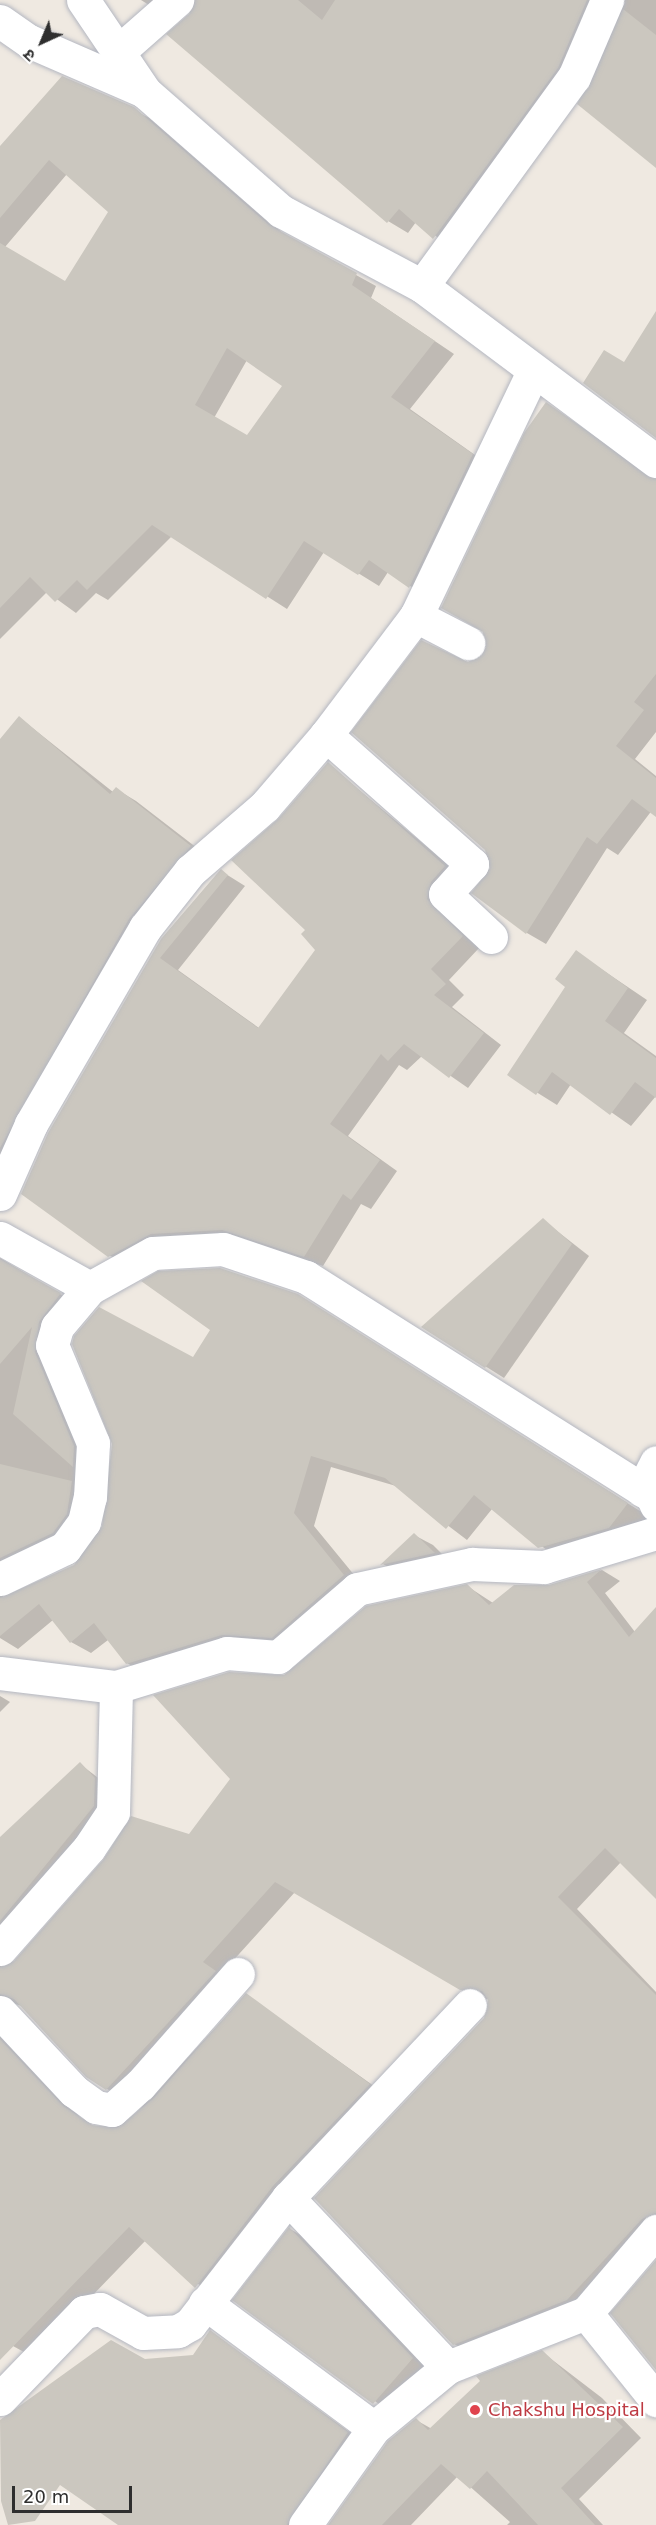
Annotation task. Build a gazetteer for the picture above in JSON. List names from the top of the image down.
{
  "places": ["Chakshu Hospital"],
  "scale_bar": "20 m",
  "north": "bottom left"
}
